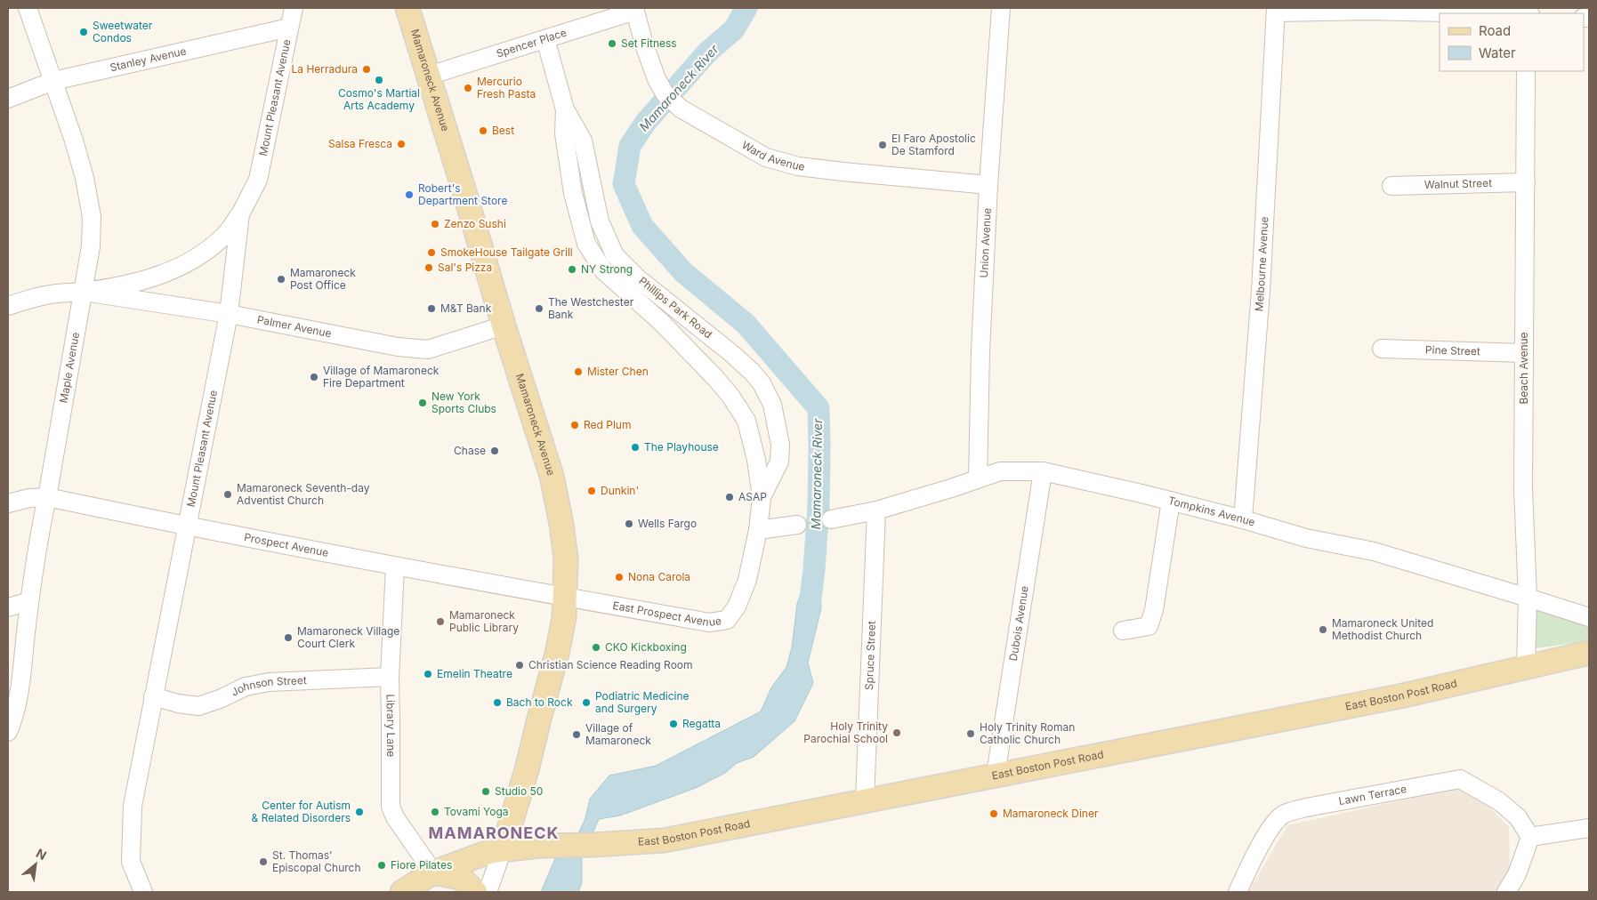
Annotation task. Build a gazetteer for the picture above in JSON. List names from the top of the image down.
{
  "streets": {
    "main road": ["Mamaroneck Avenue", "East Boston Post Road"],
    "street": [
      "Spencer Place",
      "Stanley Avenue",
      "Mount Pleasant Avenue",
      "Ward Avenue",
      "Walnut Street",
      "Union Avenue",
      "Melbourne Avenue",
      "Phillips Park Road",
      "Palmer Avenue",
      "Pine Street",
      "Maple Avenue",
      "Beach Avenue",
      "Tompkins Avenue",
      "Prospect Avenue",
      "East Prospect Avenue",
      "Dubois Avenue",
      "Spruce Street",
      "Johnson Street",
      "Library Lane",
      "Lawn Terrace"
    ]
  },
  "crossings": [
    ["Spencer Place", "Mamaroneck Avenue"],
    ["Spencer Place", "Ward Avenue"],
    ["Spencer Place", "Phillips Park Road"],
    ["Stanley Avenue", "Mount Pleasant Avenue"],
    ["Stanley Avenue", "Maple Avenue"],
    ["Mamaroneck Avenue", "Palmer Avenue"],
    ["Mamaroneck Avenue", "Prospect Avenue"],
    ["Mamaroneck Avenue", "East Prospect Avenue"],
    ["Mamaroneck Avenue", "East Boston Post Road"],
    ["Mount Pleasant Avenue", "Palmer Avenue"],
    ["Mount Pleasant Avenue", "Prospect Avenue"],
    ["Mount Pleasant Avenue", "Johnson Street"],
    ["Ward Avenue", "Union Avenue"],
    ["Walnut Street", "Beach Avenue"],
    ["Union Avenue", "Tompkins Avenue"],
    ["Melbourne Avenue", "Tompkins Avenue"],
    ["Phillips Park Road", "East Prospect Avenue"],
    ["Palmer Avenue", "Maple Avenue"],
    ["Pine Street", "Beach Avenue"],
    ["Maple Avenue", "Prospect Avenue"],
    ["Beach Avenue", "Tompkins Avenue"],
    ["Beach Avenue", "East Boston Post Road"],
    ["Tompkins Avenue", "Dubois Avenue"],
    ["Tompkins Avenue", "Spruce Street"],
    ["Prospect Avenue", "East Prospect Avenue"],
    ["Prospect Avenue", "Library Lane"],
    ["Dubois Avenue", "East Boston Post Road"],
    ["Spruce Street", "East Boston Post Road"],
    ["Johnson Street", "Library Lane"],
    ["East Boston Post Road", "Library Lane"]
  ],
  "districts": ["MAMARONECK"],
  "water": ["Mamaroneck River"],
  "places": [
    "Sweetwater Condos",
    "Set Fitness",
    "La Herradura",
    "Cosmo's Martial Arts Academy",
    "Mercurio Fresh Pasta",
    "Best",
    "Salsa Fresca",
    "El Faro Apostolic De Stamford",
    "Robert's Department Store",
    "Zenzo Sushi",
    "SmokeHouse Tailgate Grill",
    "Sal's Pizza",
    "NY Strong",
    "Mamaroneck Post Office",
    "M&T Bank",
    "The Westchester Bank",
    "Mister Chen",
    "Village of Mamaroneck Fire Department",
    "New York Sports Clubs",
    "Red Plum",
    "The Playhouse",
    "Chase",
    "Dunkin'",
    "Mamaroneck Seventh-day Adventist Church",
    "ASAP",
    "Wells Fargo",
    "Nona Carola",
    "Mamaroneck Public Library",
    "Mamaroneck United Methodist Church",
    "Mamaroneck Village Court Clerk",
    "CKO Kickboxing",
    "Christian Science Reading Room",
    "Emelin Theatre",
    "Bach to Rock",
    "Podiatric Medicine and Surgery",
    "Regatta",
    "Holy Trinity Parochial School",
    "Holy Trinity Roman Catholic Church",
    "Village of Mamaroneck",
    "Studio 50",
    "Center for Autism & Related Disorders",
    "Tovami Yoga",
    "Mamaroneck Diner",
    "St. Thomas' Episcopal Church",
    "Fiore Pilates"
  ],
  "legend": ["Road", "Water"],
  "north": "top right"
}
